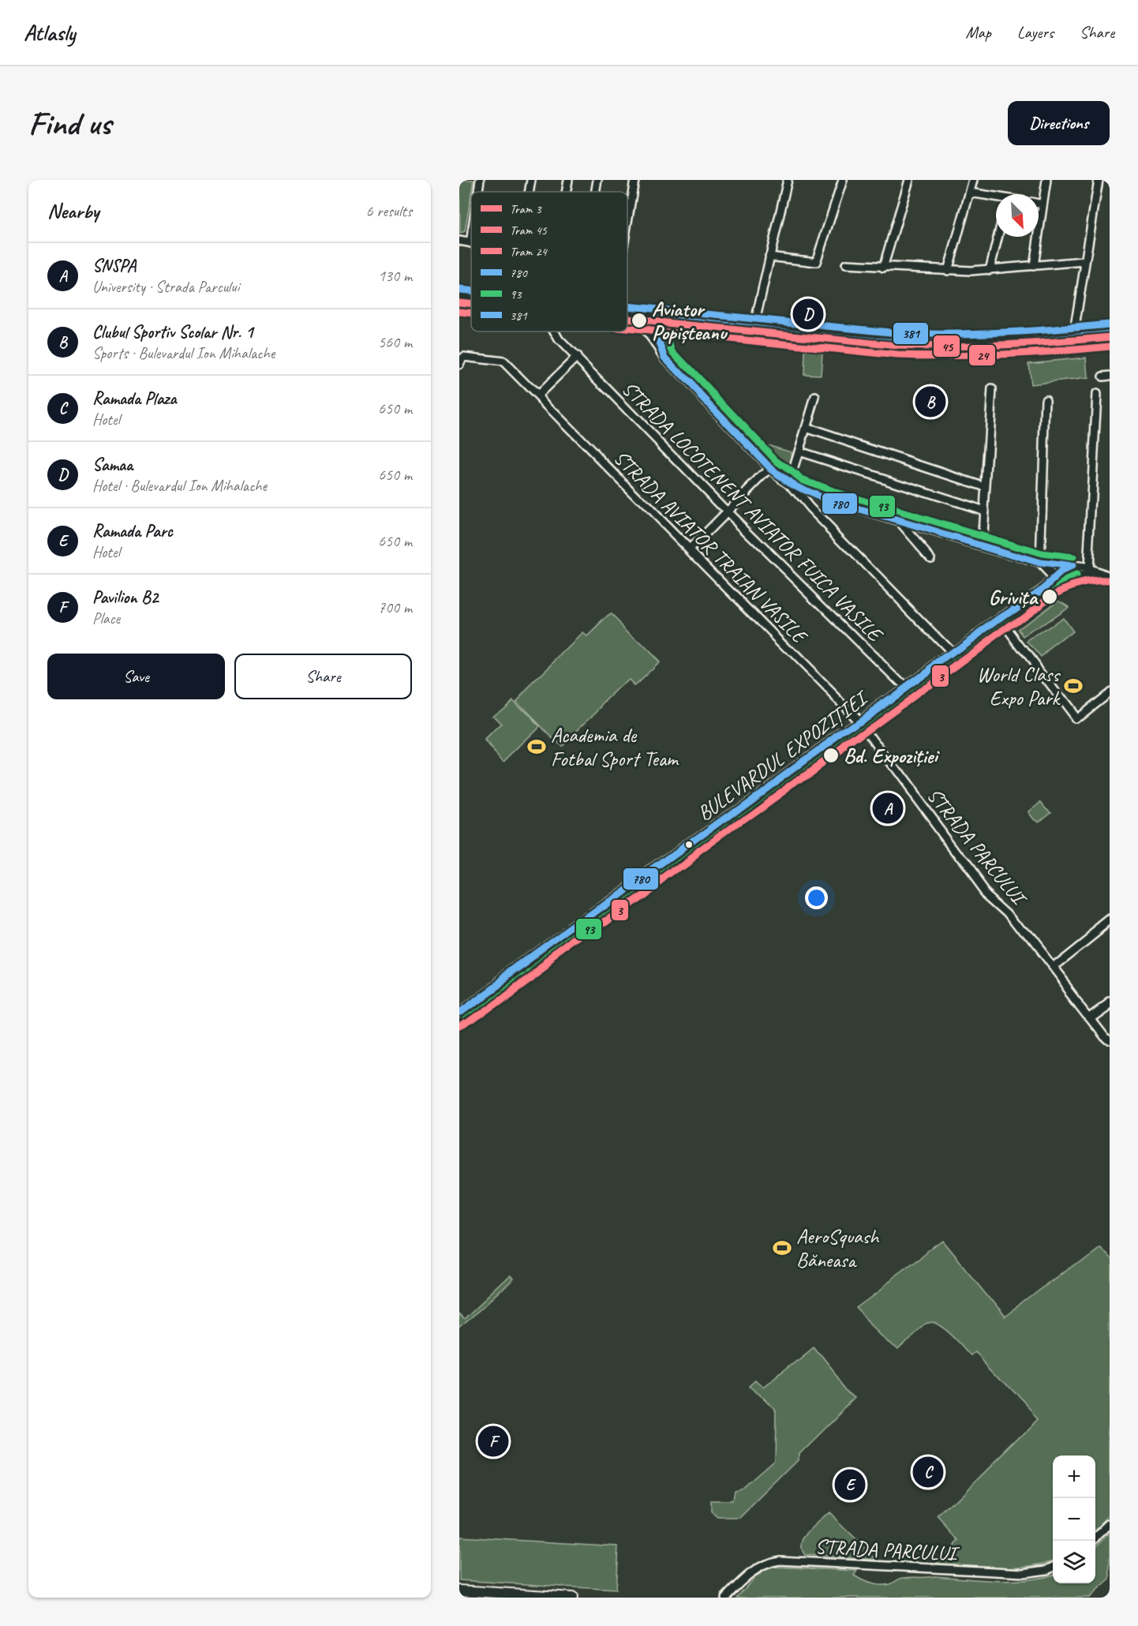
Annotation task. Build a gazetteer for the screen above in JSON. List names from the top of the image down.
{
  "streets": {
    "street": [
      "STRADA LOCOTENENT AVIATOR FUICA VASILE",
      "STRADA AVIATOR TRAIAN VASILE",
      "BULEVARDUL EXPOZIȚIEI",
      "STRADA PARCULUI"
    ]
  },
  "crossings": [
    ["STRADA LOCOTENENT AVIATOR FUICA VASILE", "BULEVARDUL EXPOZIȚIEI"],
    ["STRADA AVIATOR TRAIAN VASILE", "BULEVARDUL EXPOZIȚIEI"],
    ["STRADA AVIATOR TRAIAN VASILE", "STRADA PARCULUI"],
    ["BULEVARDUL EXPOZIȚIEI", "STRADA PARCULUI"]
  ],
  "places": {
    "other": ["Aviator Popișteanu", "Grivița", "Bd. Expoziției"],
    "sports": ["World Class Expo Park", "Academia de Fotbal Sport Team", "AeroSquash Băneasa"]
  },
  "lines": [
    "transit line 381",
    "tram line 45",
    "tram line 24",
    "transit line 780",
    "transit line 93",
    "tram line 3"
  ],
  "legend": [
    "Tram 3",
    "Tram 45",
    "Tram 24",
    "780",
    "93",
    "381"
  ],
  "north": "bottom right",
  "page": {
    "header": "Atlasly",
    "nav": ["Map", "Layers", "Share"],
    "buttons": [
      "Directions",
      ["Save", "Share"]
    ],
    "title": "Find us",
    "heading": ["Nearby", "6 results"],
    "list": [
      {
        "mark": "A",
        "name": "SNSPA",
        "note": "University · Strada Parcului",
        "value": "130 m"
      },
      {
        "mark": "B",
        "name": "Clubul Sportiv Scolar Nr. 1",
        "note": "Sports · Bulevardul Ion Mihalache",
        "value": "560 m"
      },
      {
        "mark": "C",
        "name": "Ramada Plaza",
        "note": "Hotel",
        "value": "650 m"
      },
      {
        "mark": "D",
        "name": "Samaa",
        "note": "Hotel · Bulevardul Ion Mihalache",
        "value": "650 m"
      },
      {
        "mark": "E",
        "name": "Ramada Parc",
        "note": "Hotel",
        "value": "650 m"
      },
      {
        "mark": "F",
        "name": "Pavilion B2",
        "note": "Place",
        "value": "700 m"
      }
    ],
    "pins": [
      "D",
      "B",
      "A",
      "F",
      "C",
      "E"
    ],
    "map_buttons": ["+", "−"]
  }
}
